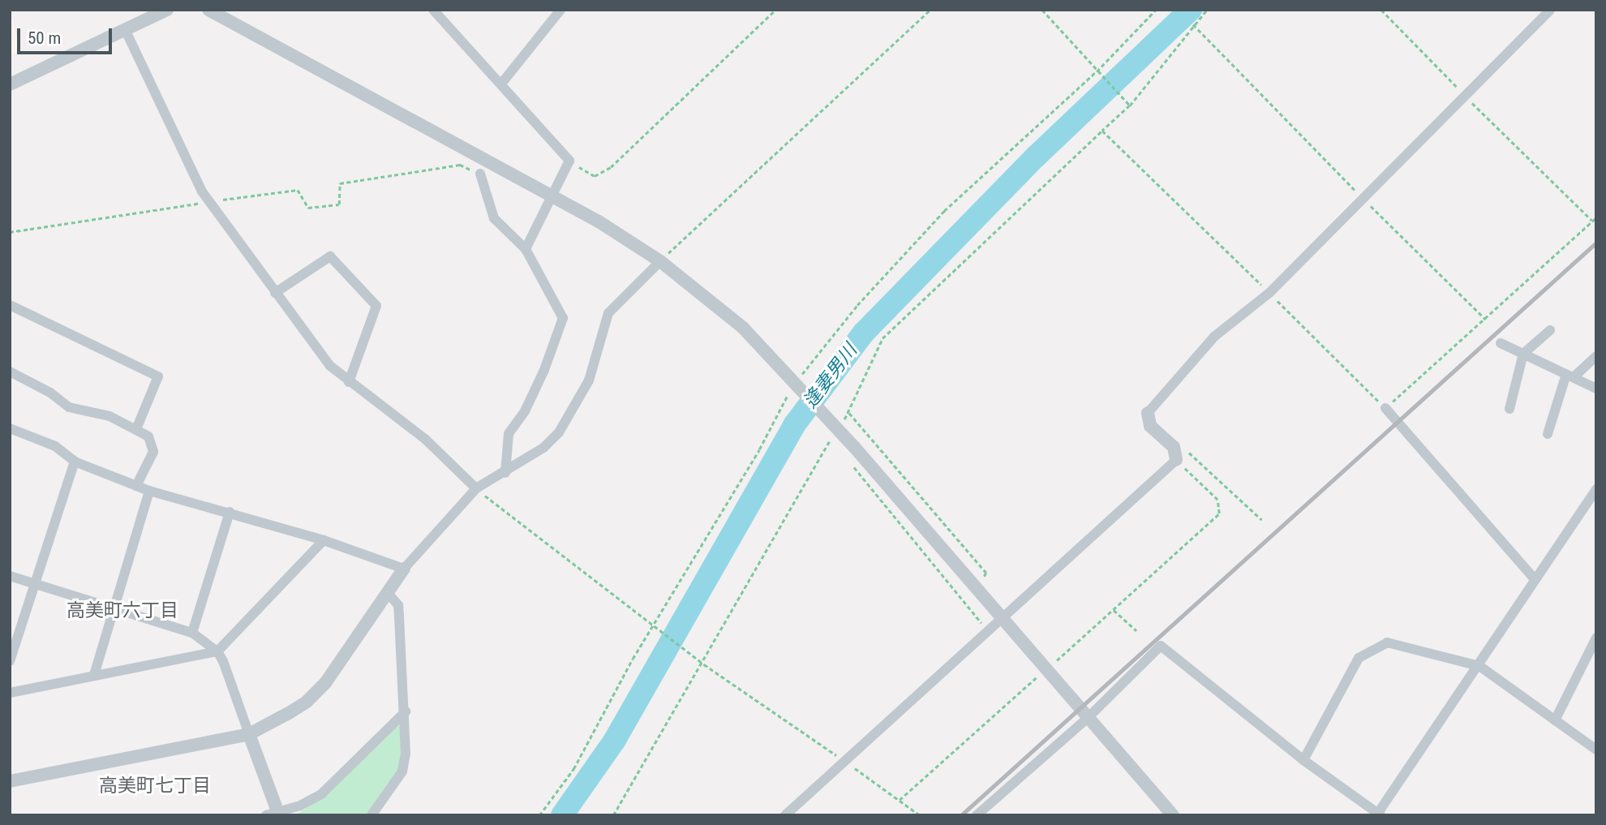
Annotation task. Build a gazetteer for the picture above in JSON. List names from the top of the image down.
{
  "districts": ["高美町六丁目", "高美町七丁目"],
  "water": ["逢妻男川"],
  "scale_bar": "50 m"
}
